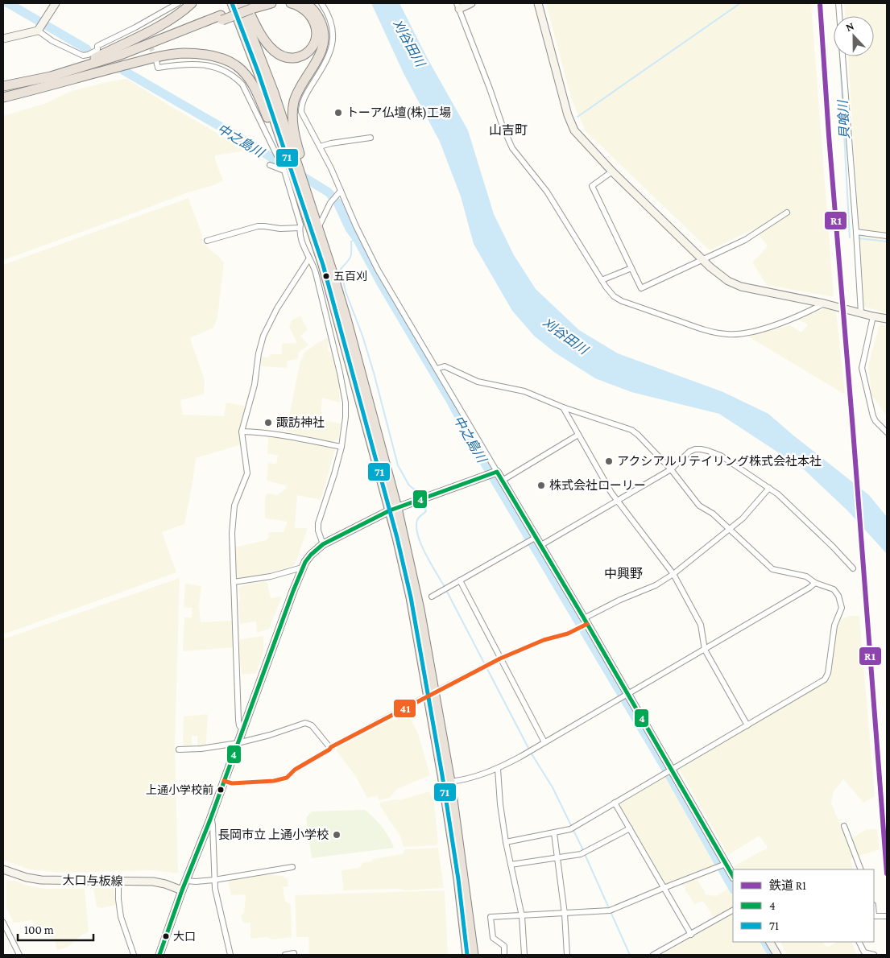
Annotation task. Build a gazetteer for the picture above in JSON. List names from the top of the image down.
{
  "streets": {
    "main road": ["大口与板線"]
  },
  "districts": ["山吉町", "中興野"],
  "water": ["刈谷田川", "貝喰川", "中之島川"],
  "places": [
    "トーア仏壇(株)工場",
    "五百刈",
    "諏訪神社",
    "アクシアルリテイリング株式会社本社",
    "株式会社ローリー",
    "上通小学校前",
    "長岡市立 上通小学校",
    "大口"
  ],
  "lines": [
    "rail line R1",
    "transit line 71",
    "transit line 4",
    "transit line 41"
  ],
  "legend": ["鉄道 R1", "4", "71"],
  "scale_bar": "100 m",
  "north": "top"
}
